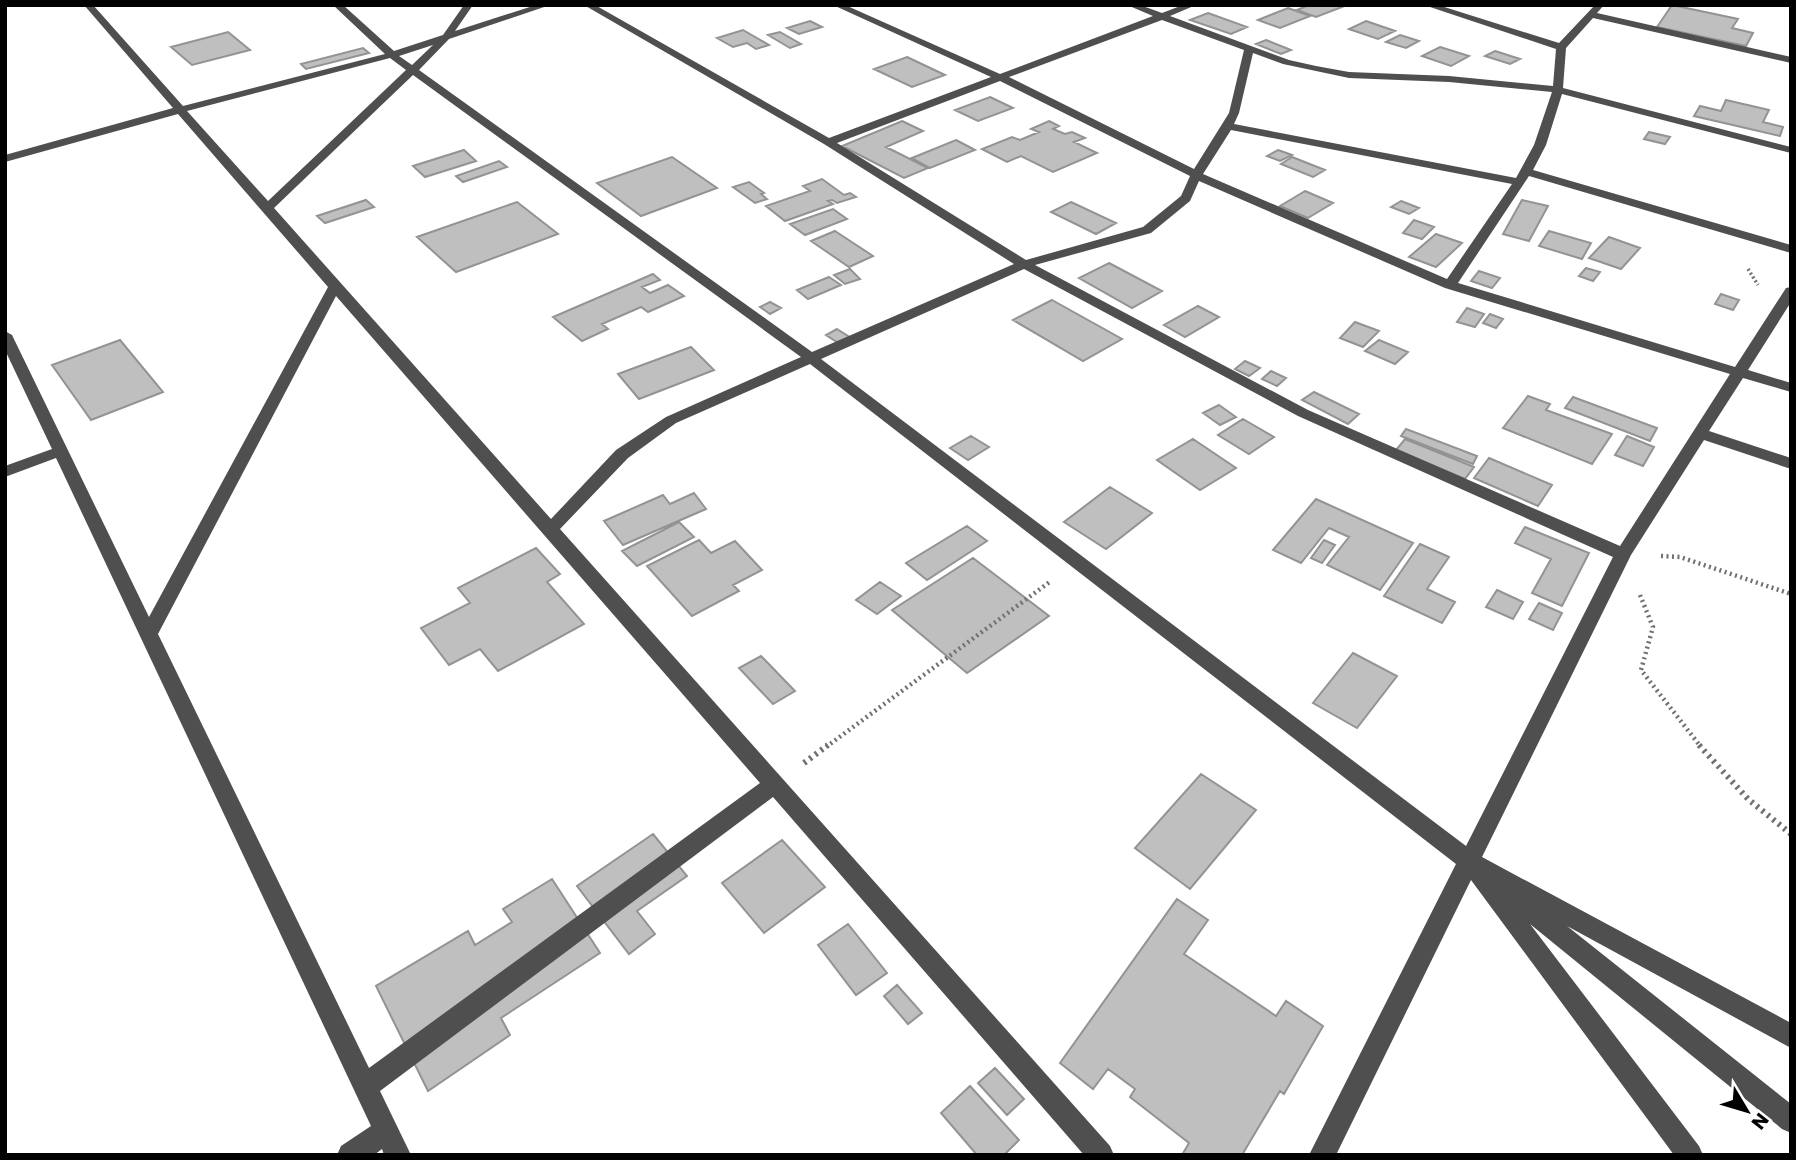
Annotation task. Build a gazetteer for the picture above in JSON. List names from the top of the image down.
{
  "north": "bottom right"
}
